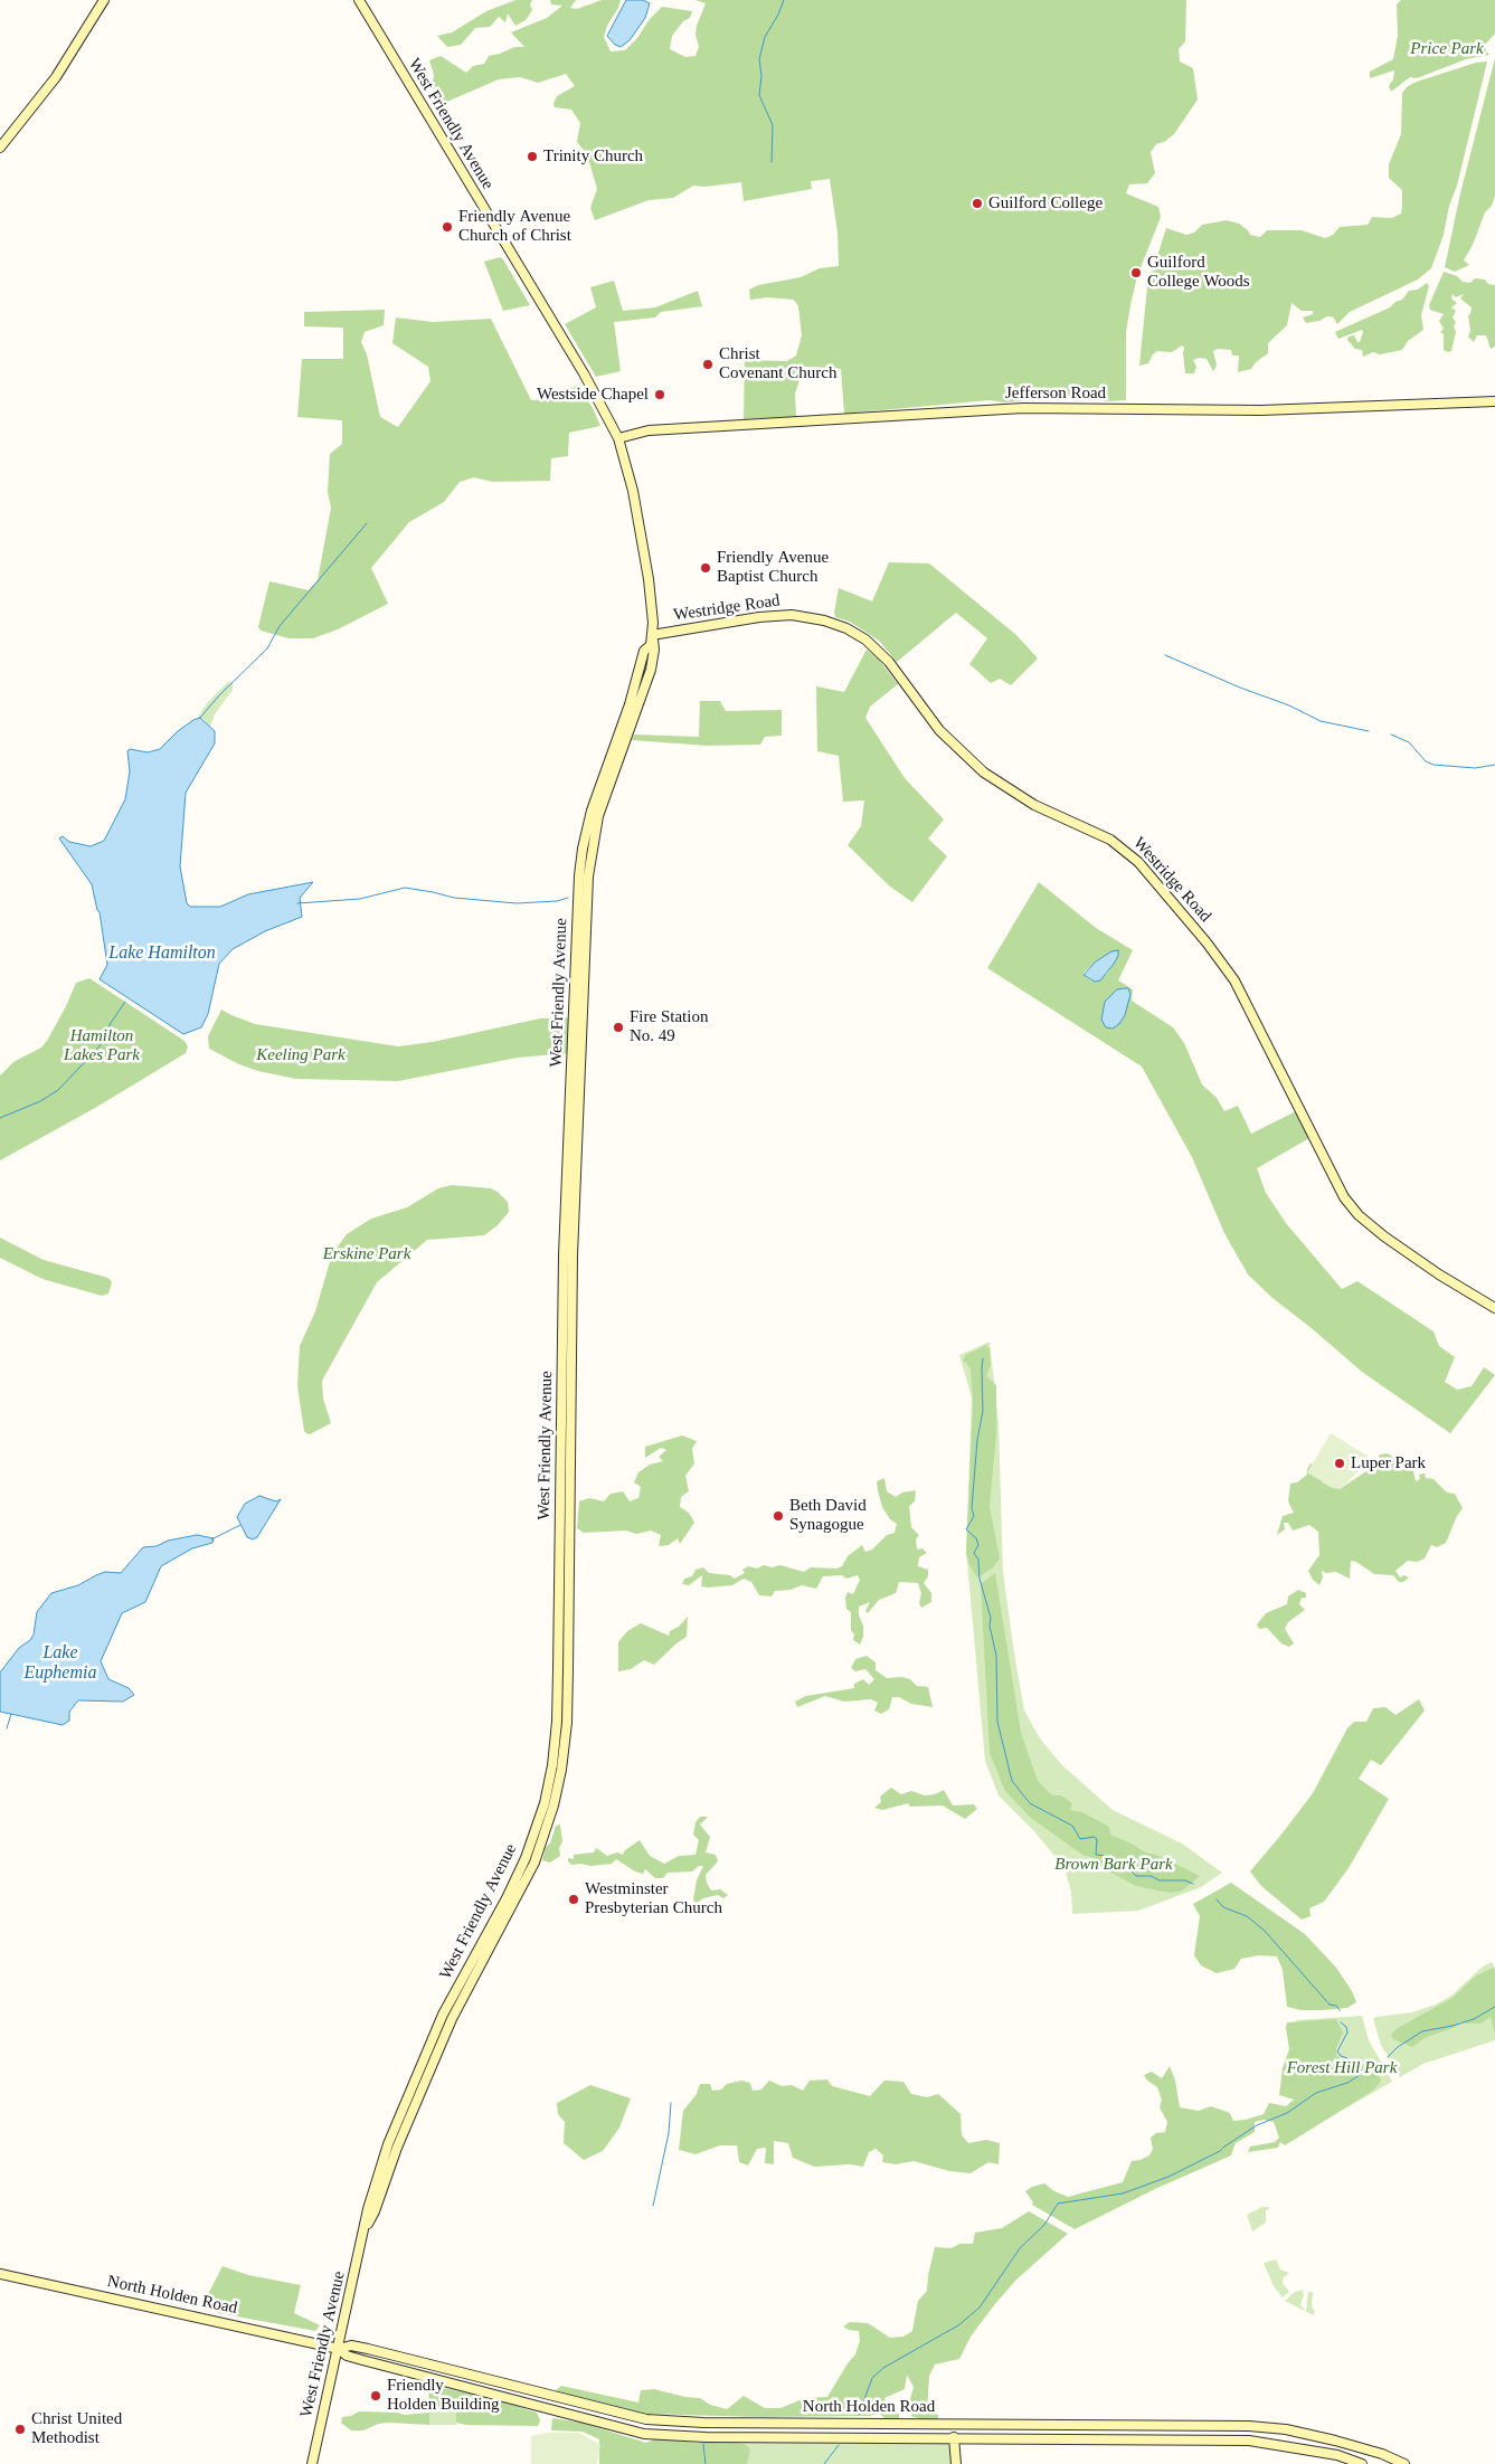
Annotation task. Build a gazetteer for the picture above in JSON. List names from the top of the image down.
{
  "streets": {
    "main road": [
      "West Friendly Avenue",
      "Jefferson Road",
      "Westridge Road",
      "North Holden Road"
    ]
  },
  "crossings": [
    ["West Friendly Avenue", "Jefferson Road"],
    ["West Friendly Avenue", "Westridge Road"],
    ["West Friendly Avenue", "North Holden Road"]
  ],
  "water": ["Lake Hamilton", "Lake Euphemia"],
  "parks": [
    "Price Park",
    "Hamilton Lakes Park",
    "Keeling Park",
    "Erskine Park",
    "Brown Bark Park",
    "Forest Hill Park"
  ],
  "places": [
    "Trinity Church",
    "Guilford College",
    "Friendly Avenue Church of Christ",
    "Guilford College Woods",
    "Christ Covenant Church",
    "Westside Chapel",
    "Friendly Avenue Baptist Church",
    "Fire Station No. 49",
    "Luper Park",
    "Beth David Synagogue",
    "Westminster Presbyterian Church",
    "Friendly Holden Building",
    "Christ United Methodist"
  ]
}
